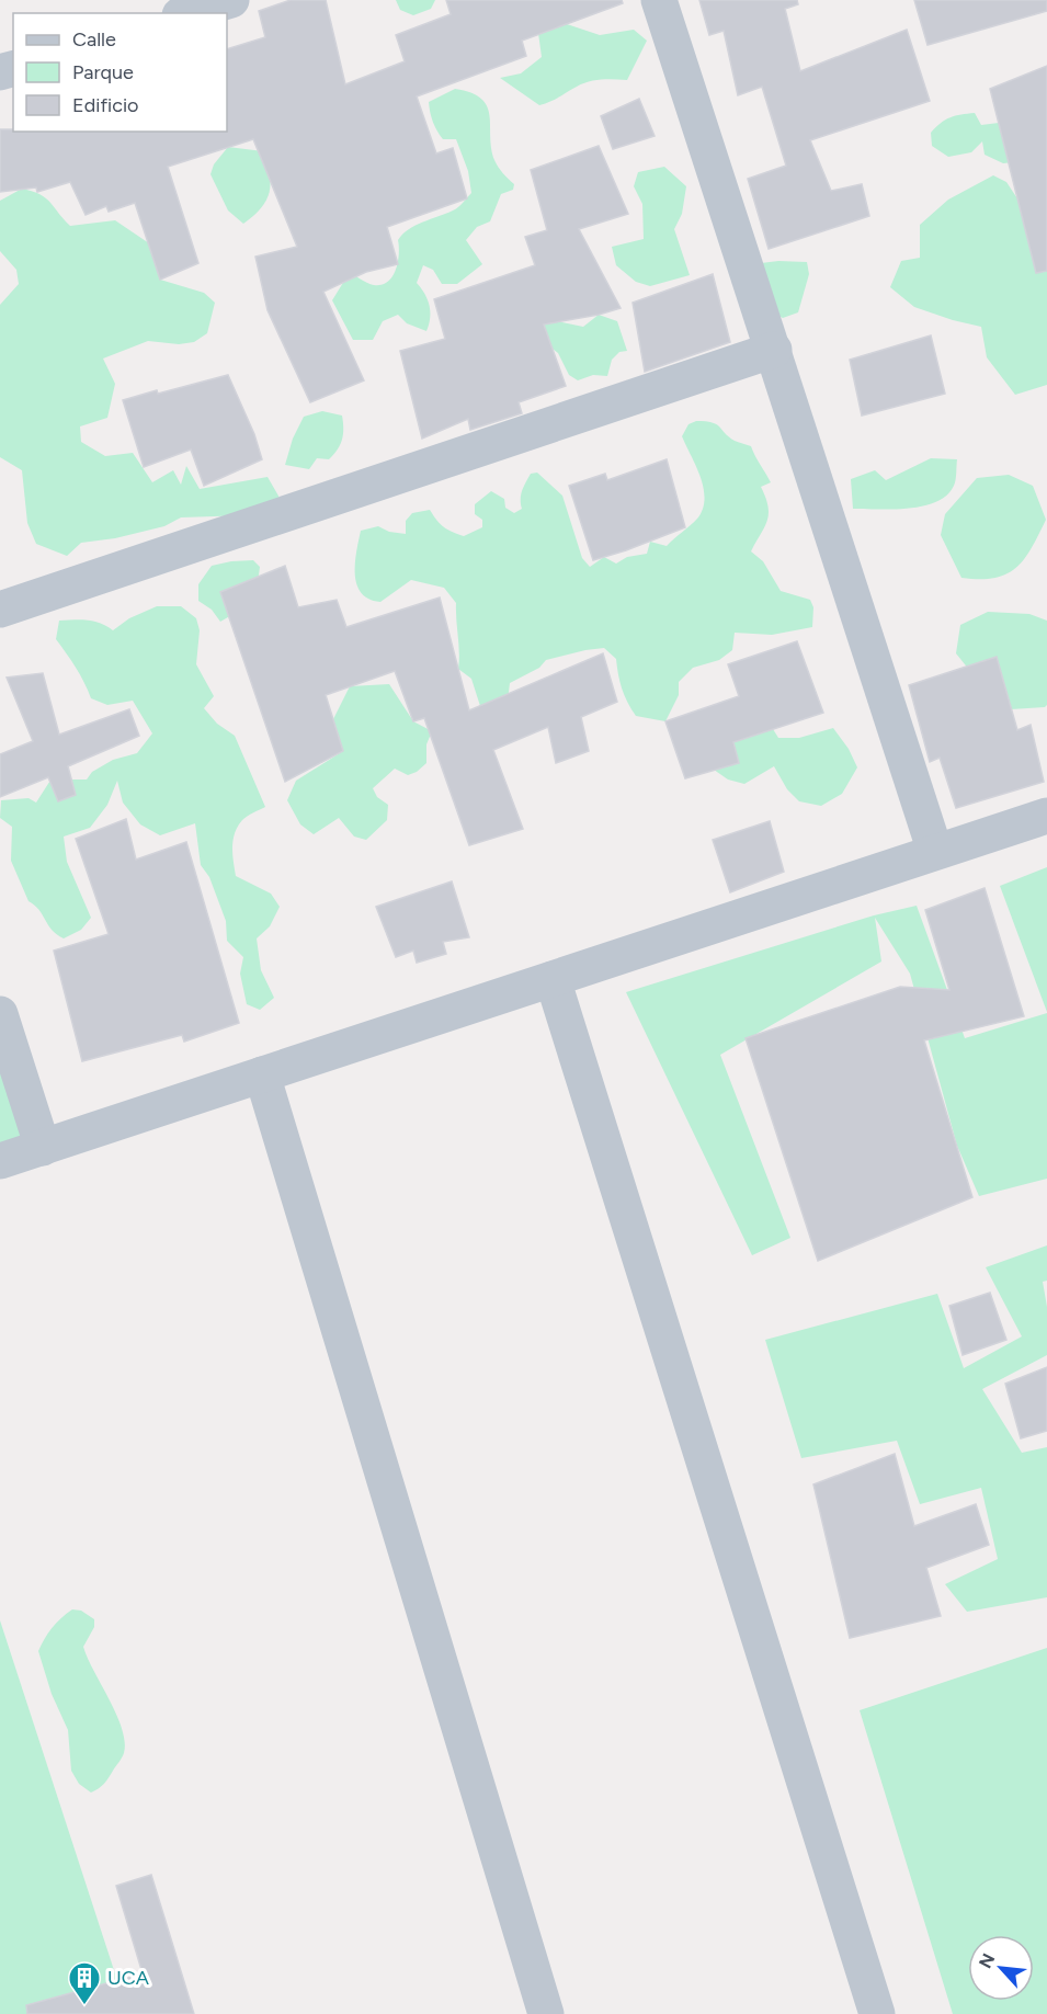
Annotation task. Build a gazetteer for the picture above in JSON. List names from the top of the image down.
{
  "places": {
    "building": ["UCA"]
  },
  "legend": ["Calle", "Parque", "Edificio"],
  "north": "top left"
}
